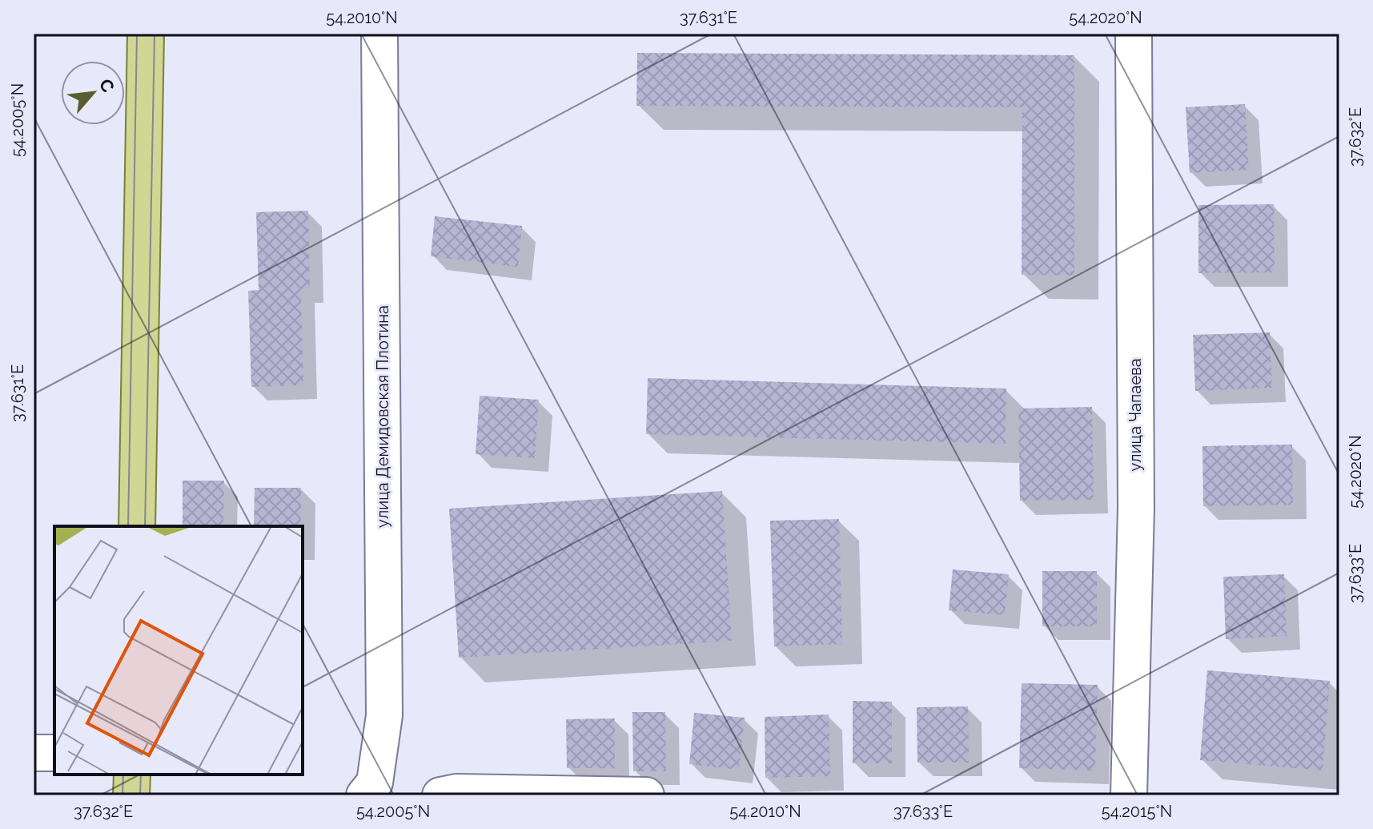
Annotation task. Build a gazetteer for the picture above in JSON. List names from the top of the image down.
{
  "streets": {
    "street": ["улица Чапаева", "улица Демидовская Плотина"]
  },
  "north": "top right",
  "coordinates": [
    "54.2010°N",
    "37.631°E",
    "54.2020°N",
    "54.2005°N",
    "37.632°E",
    "37.633°E",
    "54.2015°N"
  ]
}
